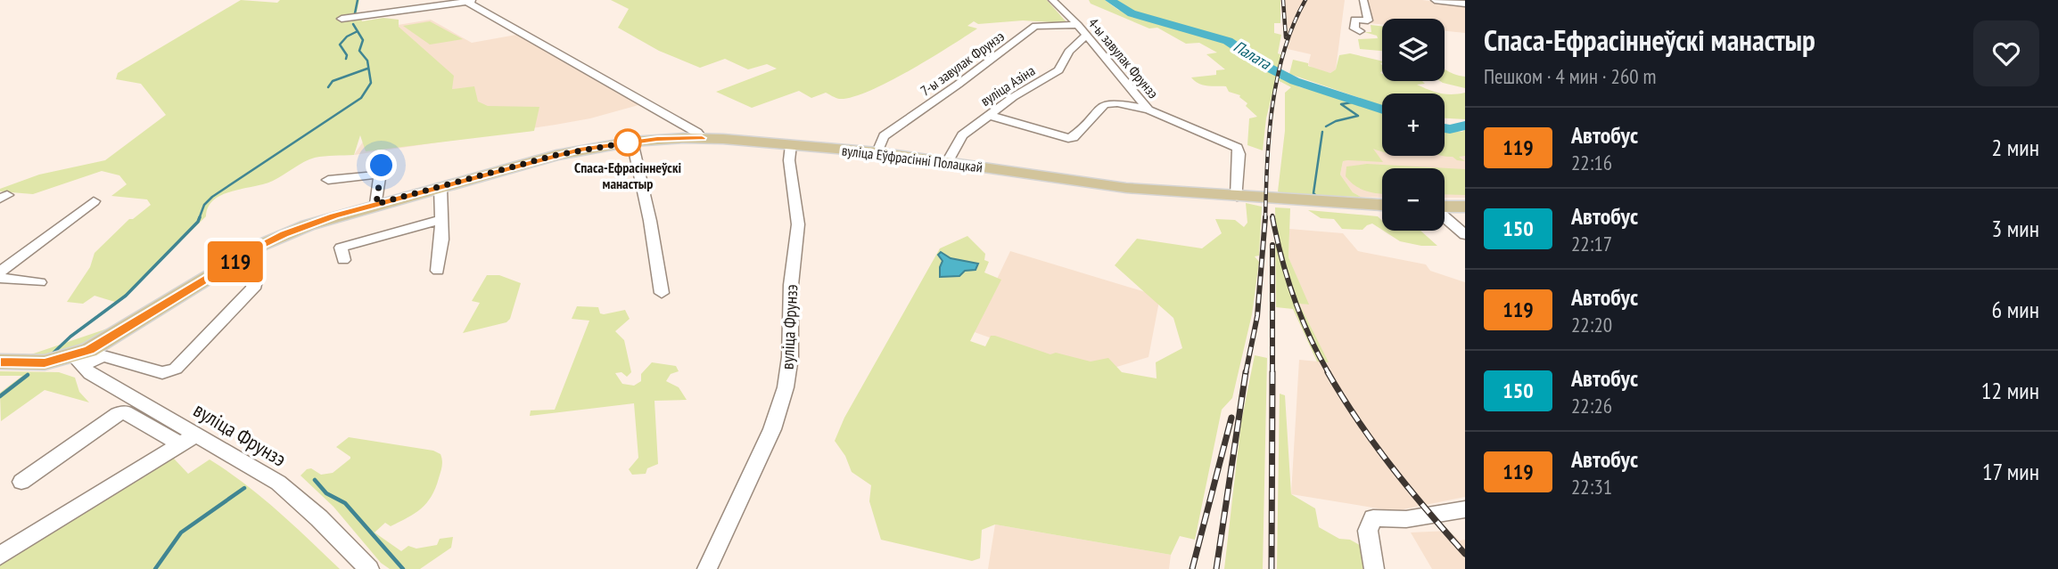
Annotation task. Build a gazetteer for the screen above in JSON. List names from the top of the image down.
{
  "streets": {
    "main road": ["вуліца Еўфрасінні Полацкай"],
    "street": [
      "4-ы завулак Фрунзэ",
      "7-ы завулак Фрунзэ",
      "вуліца Азіна",
      "вуліца Фрунзэ"
    ]
  },
  "crossings": [
    ["4-ы завулак Фрунзэ", "7-ы завулак Фрунзэ"],
    ["4-ы завулак Фрунзэ", "вуліца Азіна"],
    ["4-ы завулак Фрунзэ", "вуліца Еўфрасінні Полацкай"],
    ["7-ы завулак Фрунзэ", "вуліца Еўфрасінні Полацкай"],
    ["вуліца Азіна", "вуліца Еўфрасінні Полацкай"],
    ["вуліца Еўфрасінні Полацкай", "вуліца Фрунзэ"]
  ],
  "water": ["Палата"],
  "places": ["Спаса-Ефрасіннеўскі манастыр"],
  "lines": ["bus line 119"],
  "page": {
    "on_map": "119",
    "heading": ["Спаса-Ефрасіннеўскі манастыр", "Пешком · 4 мин · 260 m"],
    "map_buttons": ["+", "−"],
    "list": [
      {
        "mark": "119",
        "name": "Автобус",
        "note": "22:16",
        "value": "2 мин"
      },
      {
        "mark": "150",
        "name": "Автобус",
        "note": "22:17",
        "value": "3 мин"
      },
      {
        "mark": "119",
        "name": "Автобус",
        "note": "22:20",
        "value": "6 мин"
      },
      {
        "mark": "150",
        "name": "Автобус",
        "note": "22:26",
        "value": "12 мин"
      },
      {
        "mark": "119",
        "name": "Автобус",
        "note": "22:31",
        "value": "17 мин"
      }
    ]
  }
}
